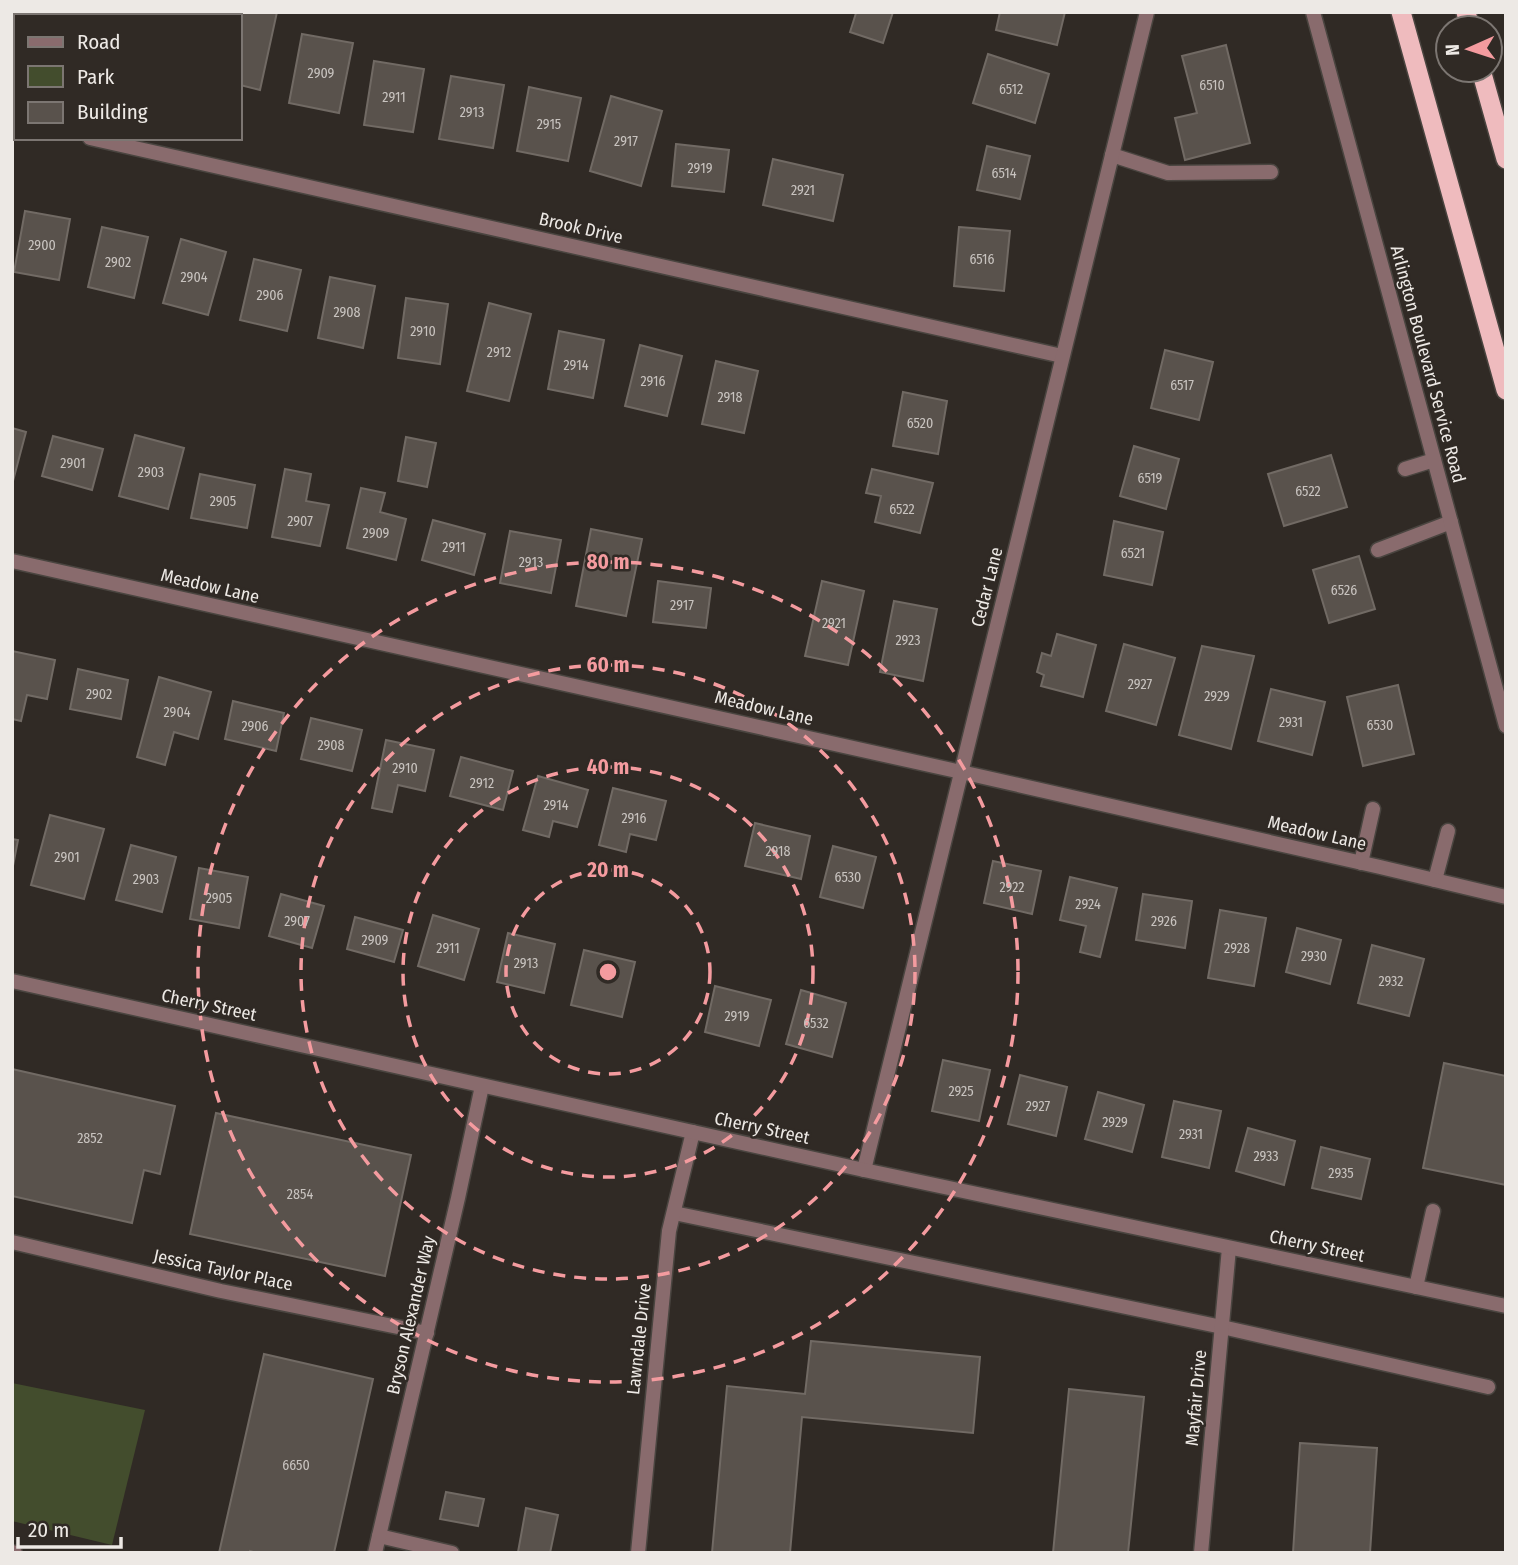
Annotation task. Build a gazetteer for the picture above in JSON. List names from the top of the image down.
{
  "streets": {
    "street": [
      "Brook Drive",
      "Arlington Boulevard Service Road",
      "Meadow Lane",
      "Cedar Lane",
      "Cherry Street",
      "Jessica Taylor Place",
      "Bryson Alexander Way",
      "Lawndale Drive",
      "Mayfair Drive"
    ]
  },
  "crossings": [
    ["Brook Drive", "Cedar Lane"],
    ["Meadow Lane", "Cedar Lane"],
    ["Cedar Lane", "Cherry Street"],
    ["Cherry Street", "Bryson Alexander Way"],
    ["Cherry Street", "Lawndale Drive"],
    ["Cherry Street", "Mayfair Drive"],
    ["Jessica Taylor Place", "Bryson Alexander Way"]
  ],
  "house_numbers": [
    "2909",
    "6510",
    "6512",
    "2911",
    "2913",
    "2915",
    "2917",
    "2919",
    "6514",
    "2921",
    "2900",
    "6516",
    "2902",
    "2904",
    "2906",
    "2908",
    "2910",
    "2912",
    "2914",
    "2916",
    "6517",
    "2918",
    "6520",
    "2901",
    "2903",
    "6519",
    "6522",
    "2905",
    "6522",
    "2907",
    "2909",
    "2911",
    "6521",
    "2913",
    "6526",
    "2917",
    "2921",
    "2923",
    "2927",
    "2902",
    "2929",
    "2904",
    "2931",
    "6530",
    "2906",
    "2908",
    "2910",
    "2912",
    "2914",
    "2916",
    "2918",
    "2901",
    "6530",
    "2903",
    "2922",
    "2905",
    "2924",
    "2907",
    "2926",
    "2909",
    "2911",
    "2928",
    "2930",
    "2913",
    "2932",
    "2919",
    "6532",
    "2925",
    "2927",
    "2929",
    "2931",
    "2852",
    "2933",
    "2935",
    "2854",
    "6650"
  ],
  "legend": ["Road", "Park", "Building"],
  "scale_bar": "20 m",
  "north": "left",
  "rings": [
    "80 m",
    "60 m",
    "40 m",
    "20 m"
  ]
}
